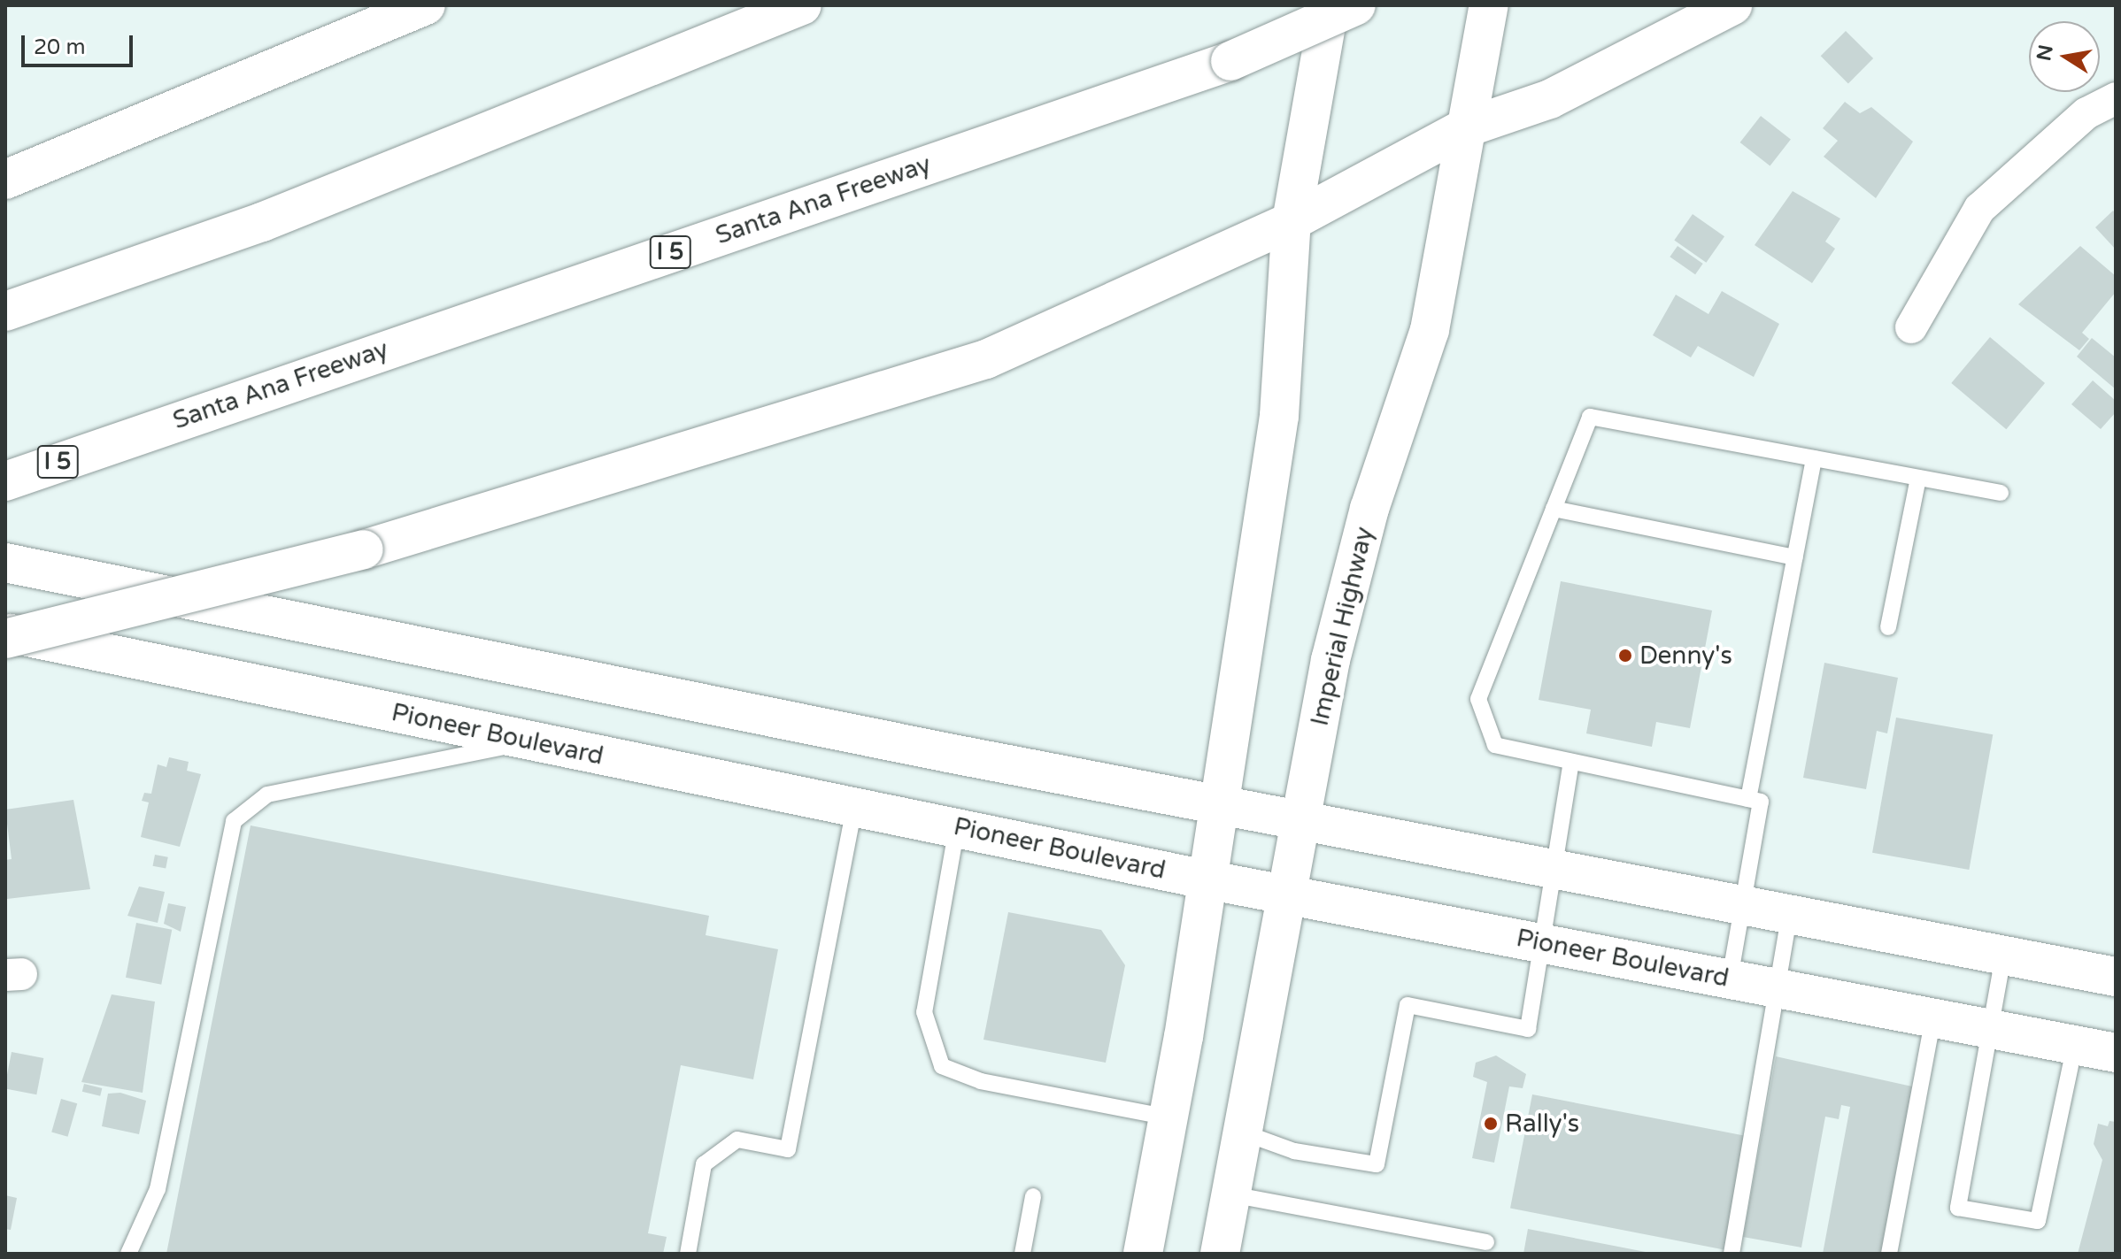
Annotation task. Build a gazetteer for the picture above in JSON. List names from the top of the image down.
{
  "streets": {
    "main road": [
      "Santa Ana Freeway",
      "I 5",
      "Imperial Highway",
      "Pioneer Boulevard"
    ]
  },
  "crossings": [
    ["Imperial Highway", "Pioneer Boulevard"]
  ],
  "places": ["Denny's", "Rally's"],
  "scale_bar": "20 m",
  "north": "left"
}
